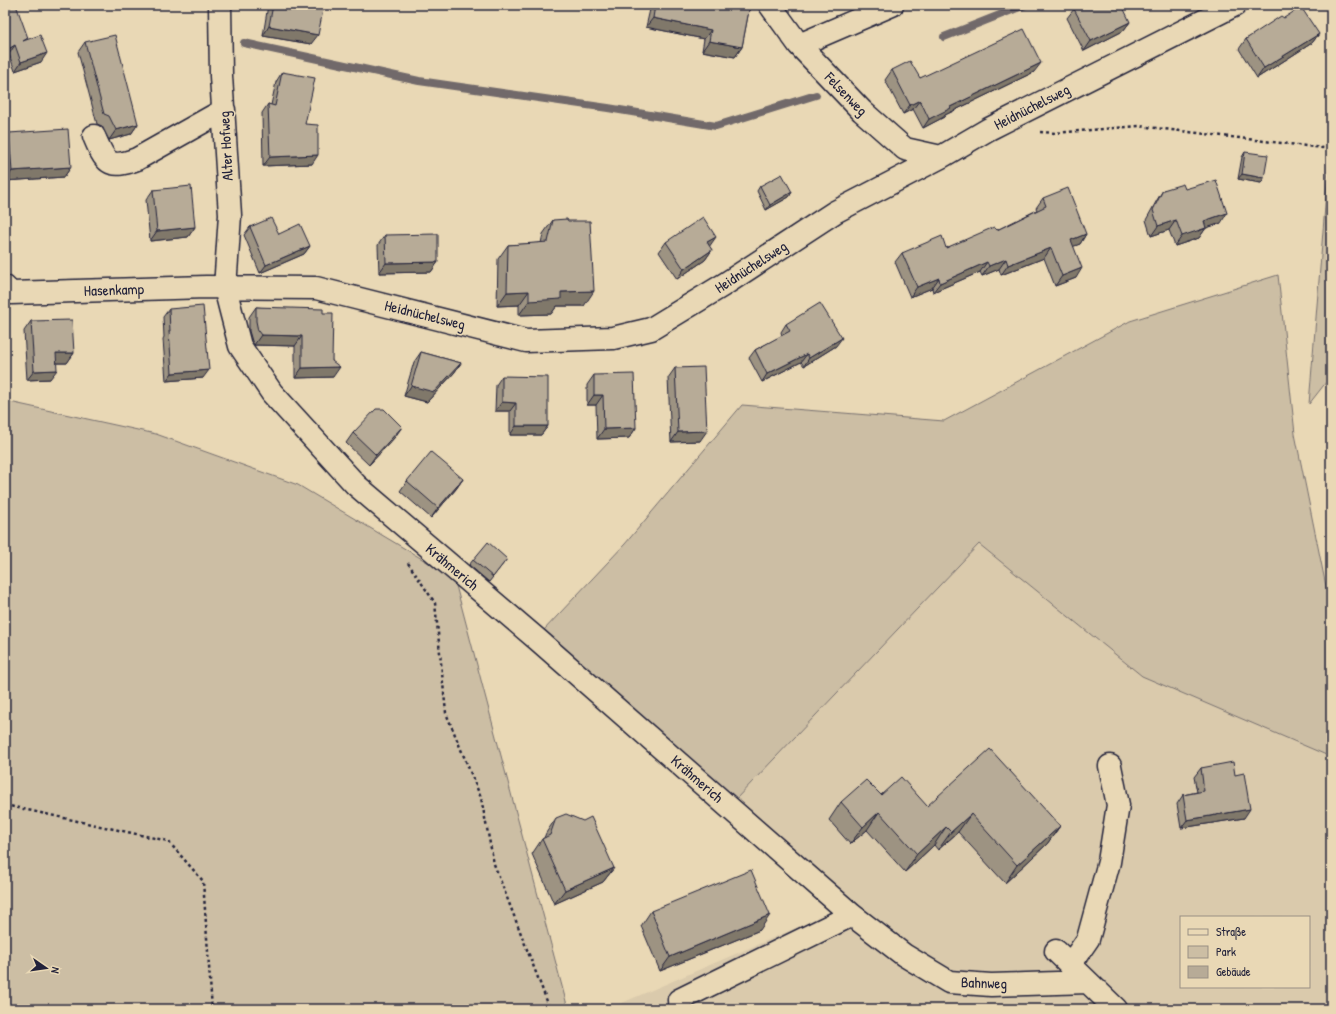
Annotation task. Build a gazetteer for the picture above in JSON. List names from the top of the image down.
{
  "streets": {
    "street": [
      "Felsenweg",
      "Heidnüchelsweg",
      "Alter Hofweg",
      "Hasenkamp",
      "Krähmerich",
      "Bahnweg"
    ]
  },
  "crossings": [
    ["Felsenweg", "Heidnüchelsweg"],
    ["Heidnüchelsweg", "Alter Hofweg"],
    ["Heidnüchelsweg", "Hasenkamp"],
    ["Heidnüchelsweg", "Krähmerich"],
    ["Alter Hofweg", "Hasenkamp"],
    ["Alter Hofweg", "Krähmerich"],
    ["Hasenkamp", "Krähmerich"],
    ["Krähmerich", "Bahnweg"]
  ],
  "legend": ["Straße", "Park", "Gebäude"],
  "north": "right"
}
